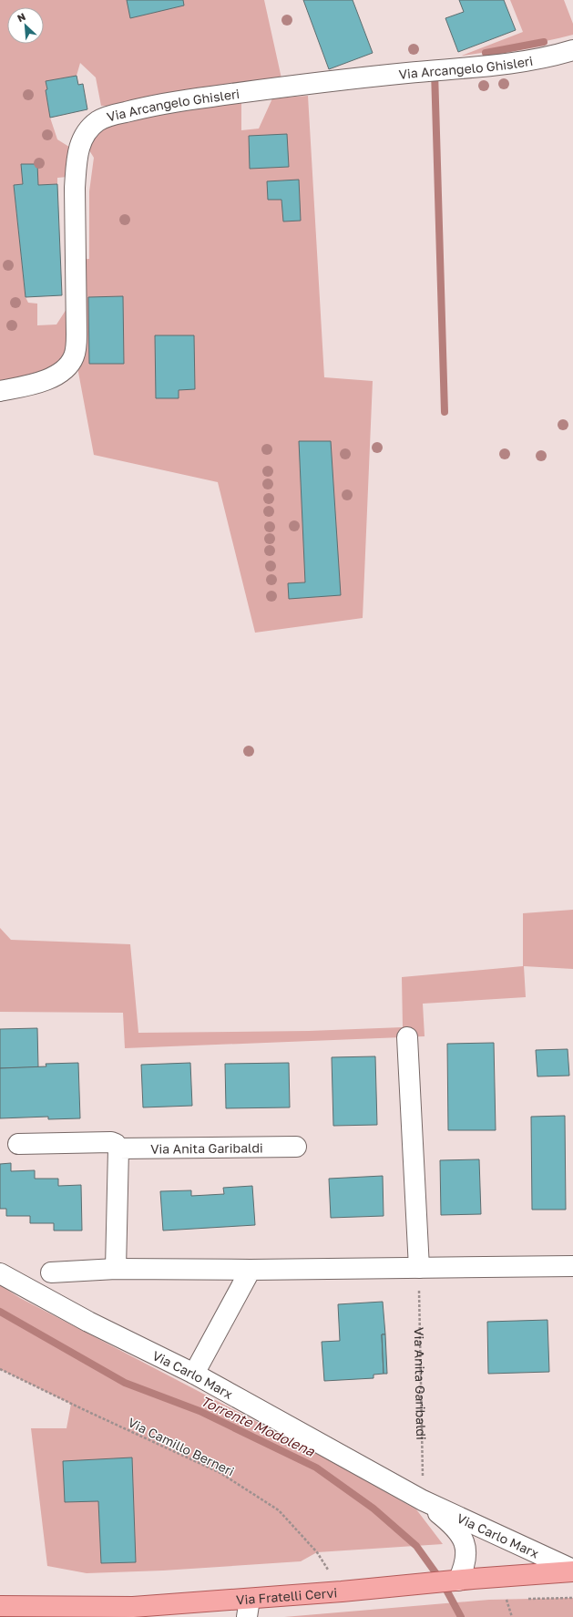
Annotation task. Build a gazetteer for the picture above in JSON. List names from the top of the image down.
{
  "streets": {
    "main road": ["Via Fratelli Cervi"],
    "street": ["Via Arcangelo Ghisleri", "Via Anita Garibaldi", "Via Carlo Marx"],
    "path": ["Via Camillo Berneri"]
  },
  "crossings": [
    ["Via Anita Garibaldi", "Via Carlo Marx"],
    ["Via Carlo Marx", "Via Fratelli Cervi"],
    ["Via Camillo Berneri", "Via Fratelli Cervi"]
  ],
  "water": ["Torrente Modolena"],
  "north": "top left"
}
